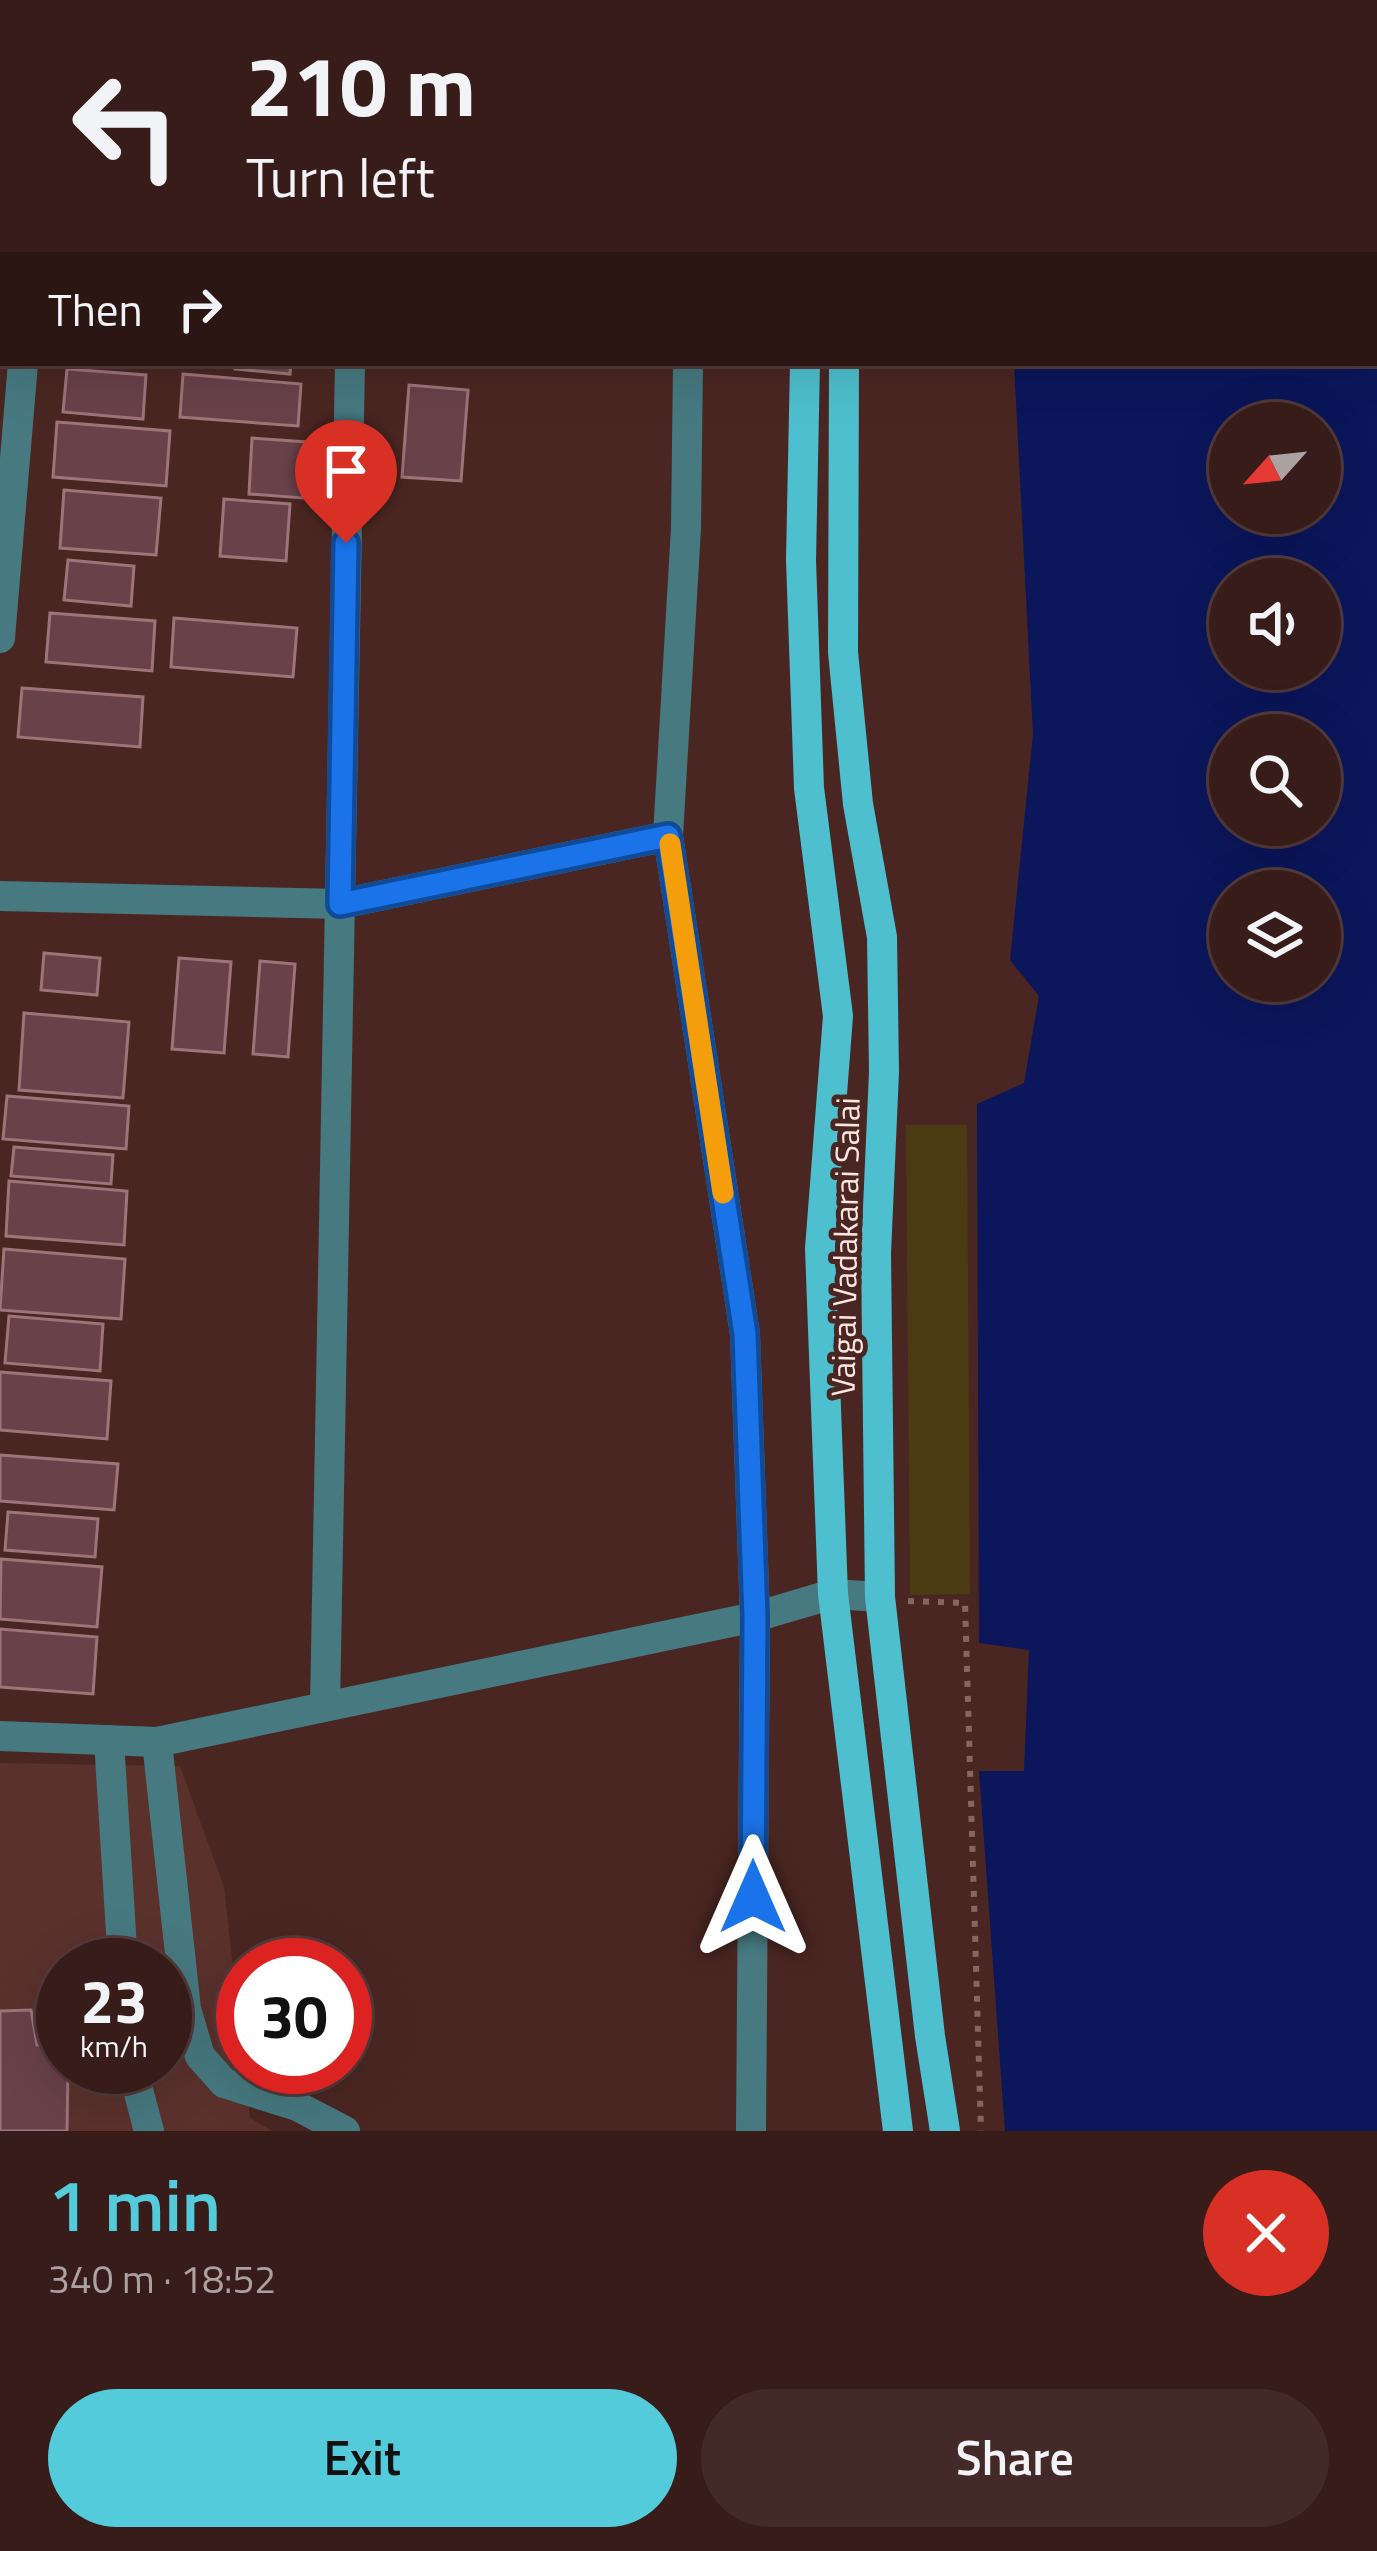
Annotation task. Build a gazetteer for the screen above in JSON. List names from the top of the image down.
{
  "streets": {
    "main road": ["Vaigai Vadakarai Salai"]
  },
  "north": "bottom left",
  "page": {
    "turn": ["210 m", "Turn left"],
    "then": "Then",
    "speed": "23 km/h",
    "limit": "30",
    "heading": ["1 min", "340 m · 18:52"],
    "buttons": ["Exit", "Share"]
  }
}
